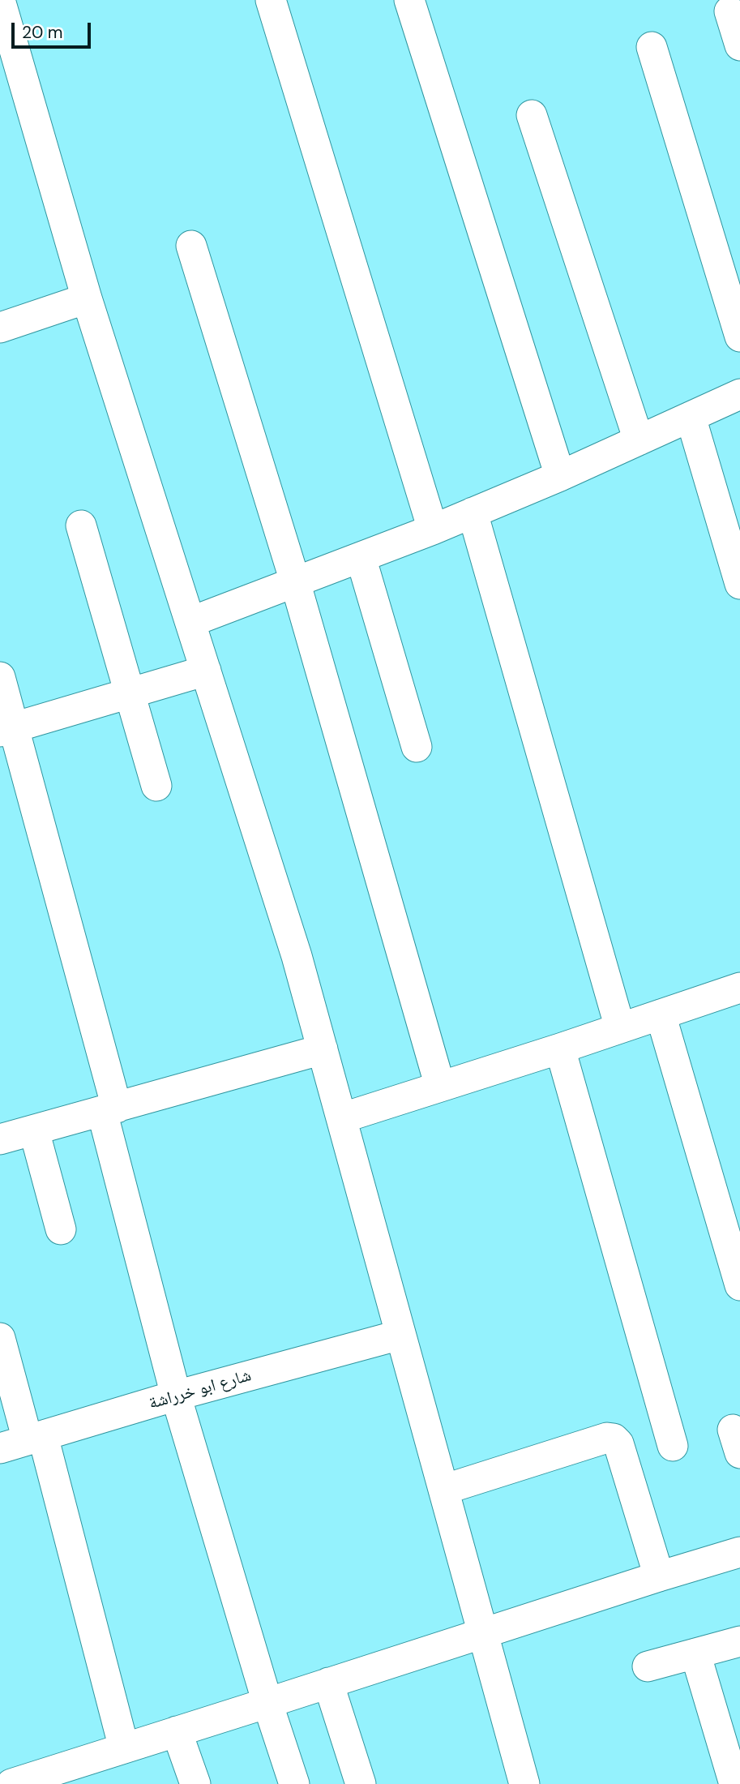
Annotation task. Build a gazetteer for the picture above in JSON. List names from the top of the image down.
{
  "streets": {
    "street": ["شارع ابو خرراشة"]
  },
  "scale_bar": "20 m"
}
